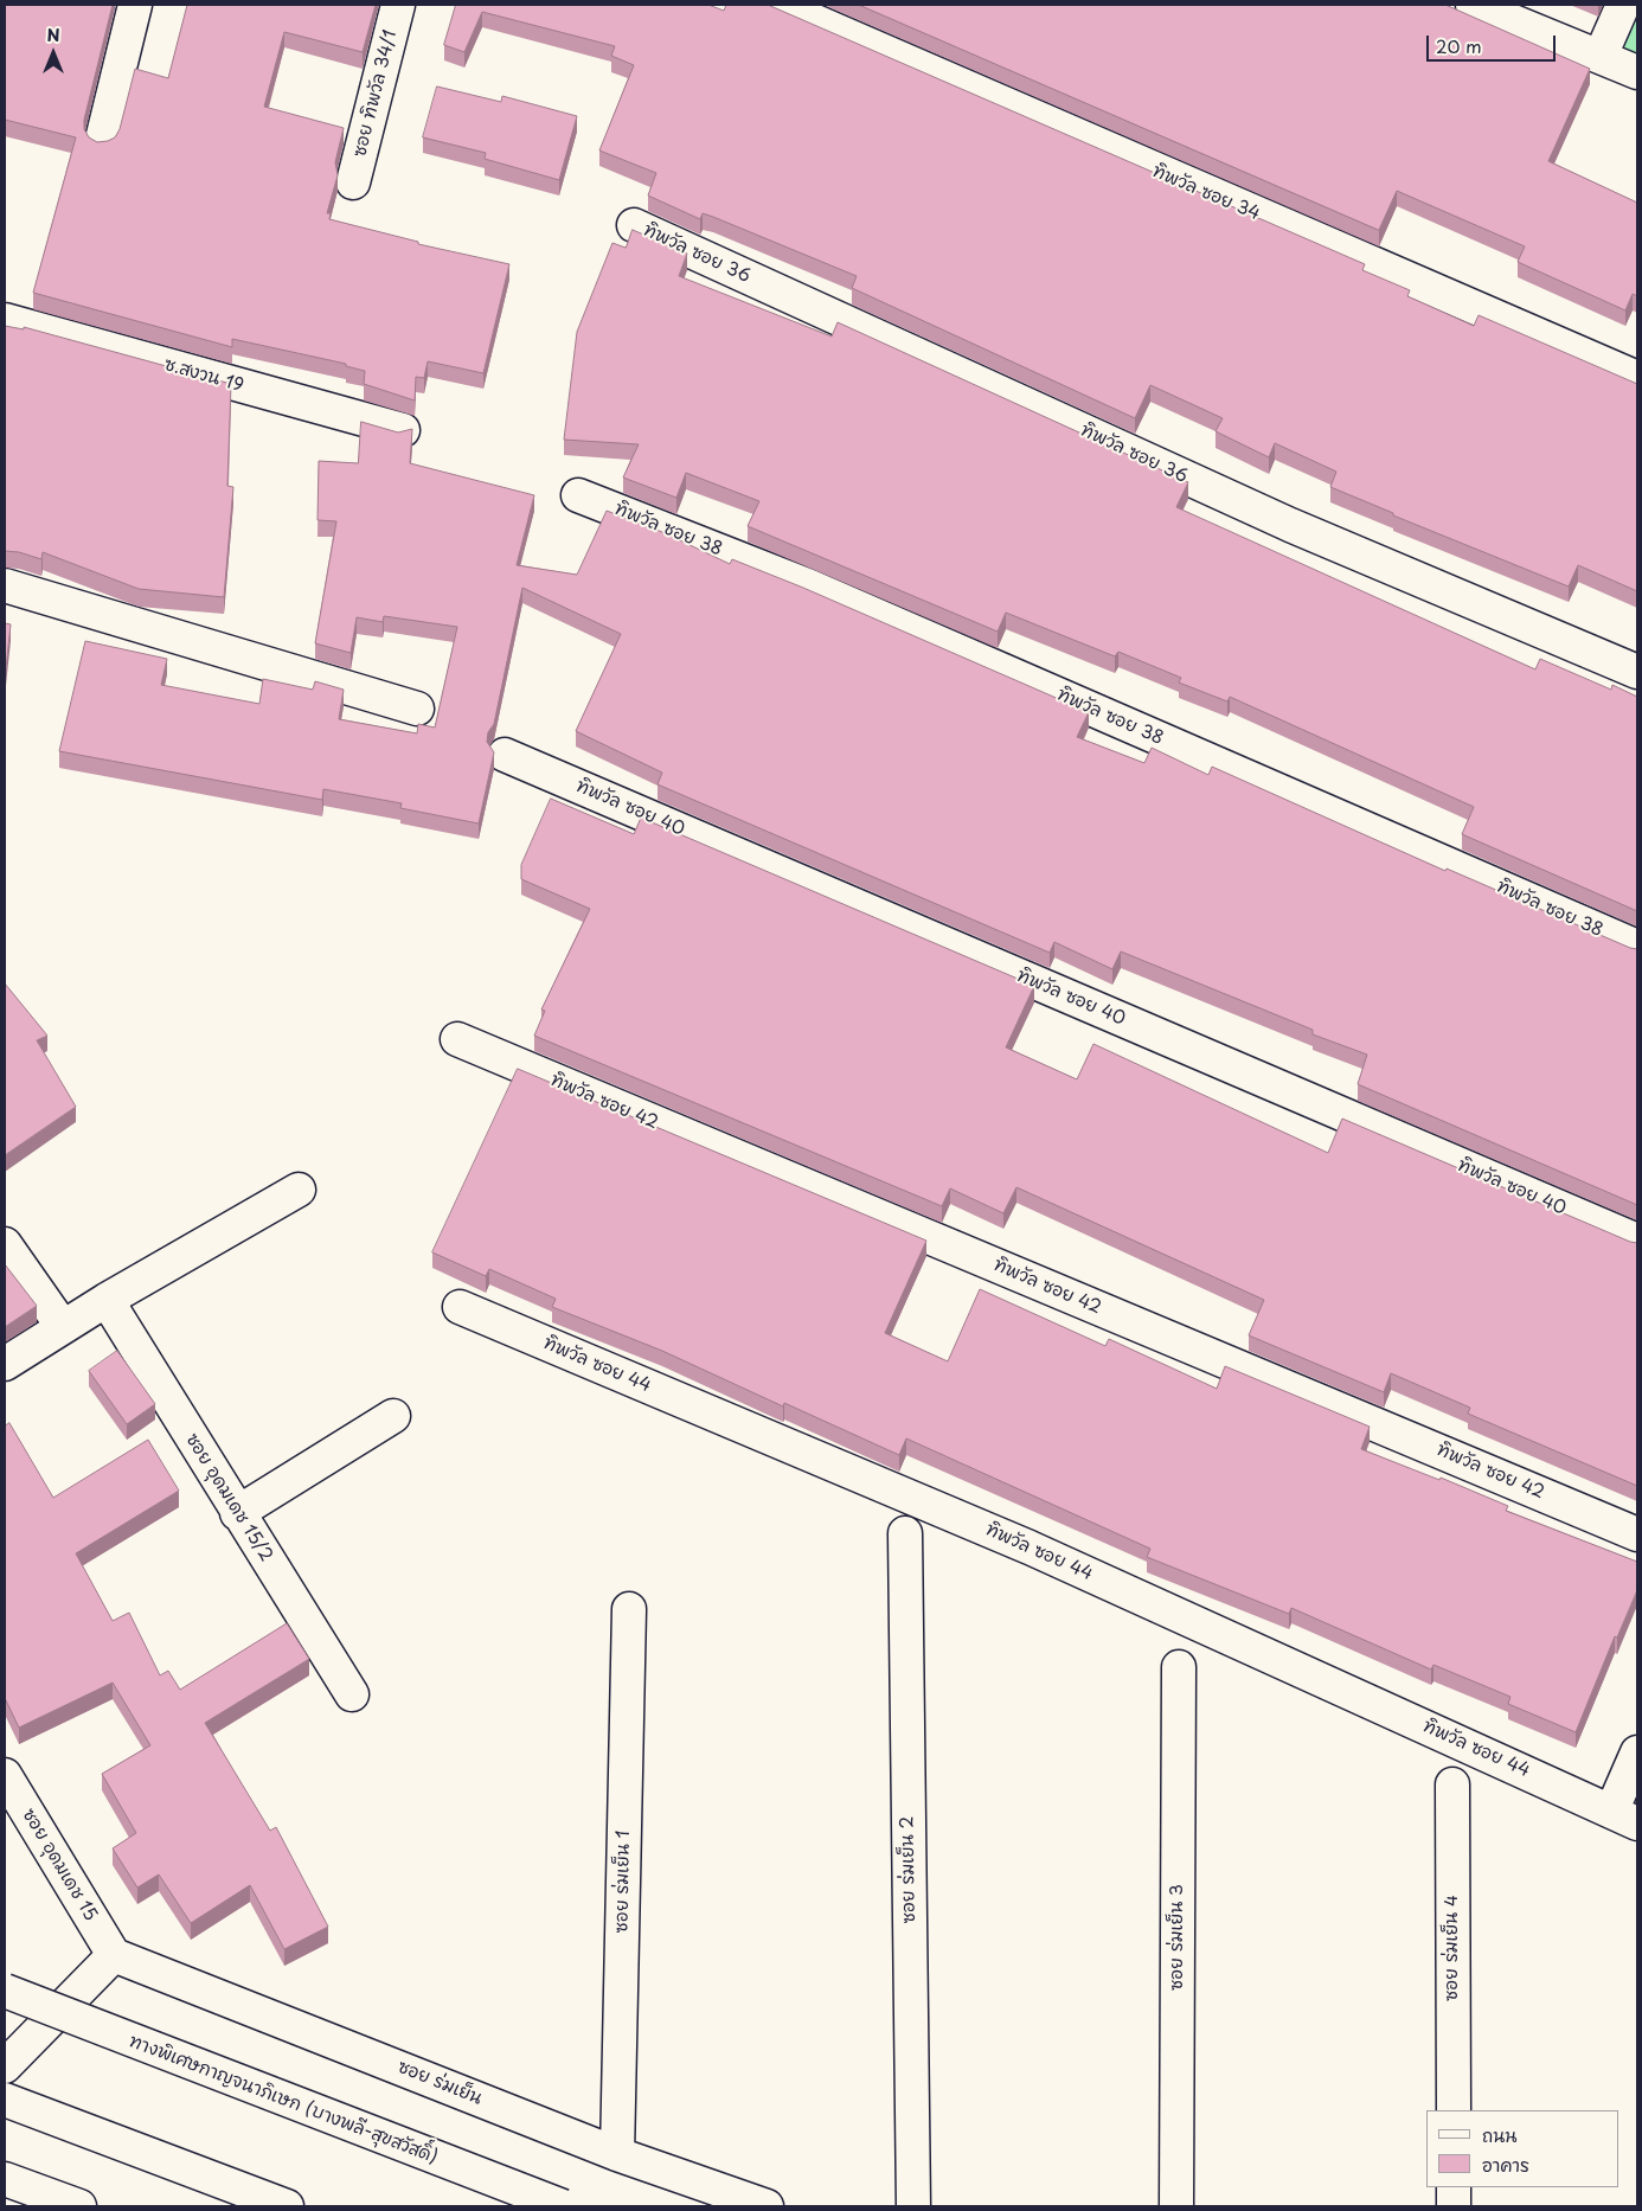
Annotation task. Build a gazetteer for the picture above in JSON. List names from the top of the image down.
{
  "streets": {
    "main road": [
      "ซอย ทิพวัล 34/1",
      "ทิพวัล ซอย 34",
      "ทิพวัล ซอย 36",
      "ซ.สงวน 19",
      "ทิพวัล ซอย 38",
      "ทิพวัล ซอย 40",
      "ทิพวัล ซอย 42",
      "ทิพวัล ซอย 44",
      "ซอย อุดมเดช 15/2",
      "ซอย อุดมเดช 15",
      "ซอย ร่มเย็น 2",
      "ซอย ร่มเย็น 1",
      "ซอย ร่มเย็น 3",
      "ซอย ร่มเย็น 4",
      "ซอย ร่มเย็น",
      "ทางพิเศษกาญจนาภิเษก (บางพลี-สุขสวัสดิ์)"
    ]
  },
  "crossings": [
    ["ซอย อุดมเดช 15", "ซอย ร่มเย็น"],
    ["ซอย ร่มเย็น 1", "ซอย ร่มเย็น"]
  ],
  "legend": ["ถนน", "อาคาร"],
  "scale_bar": "20 m",
  "north": "top"
}
